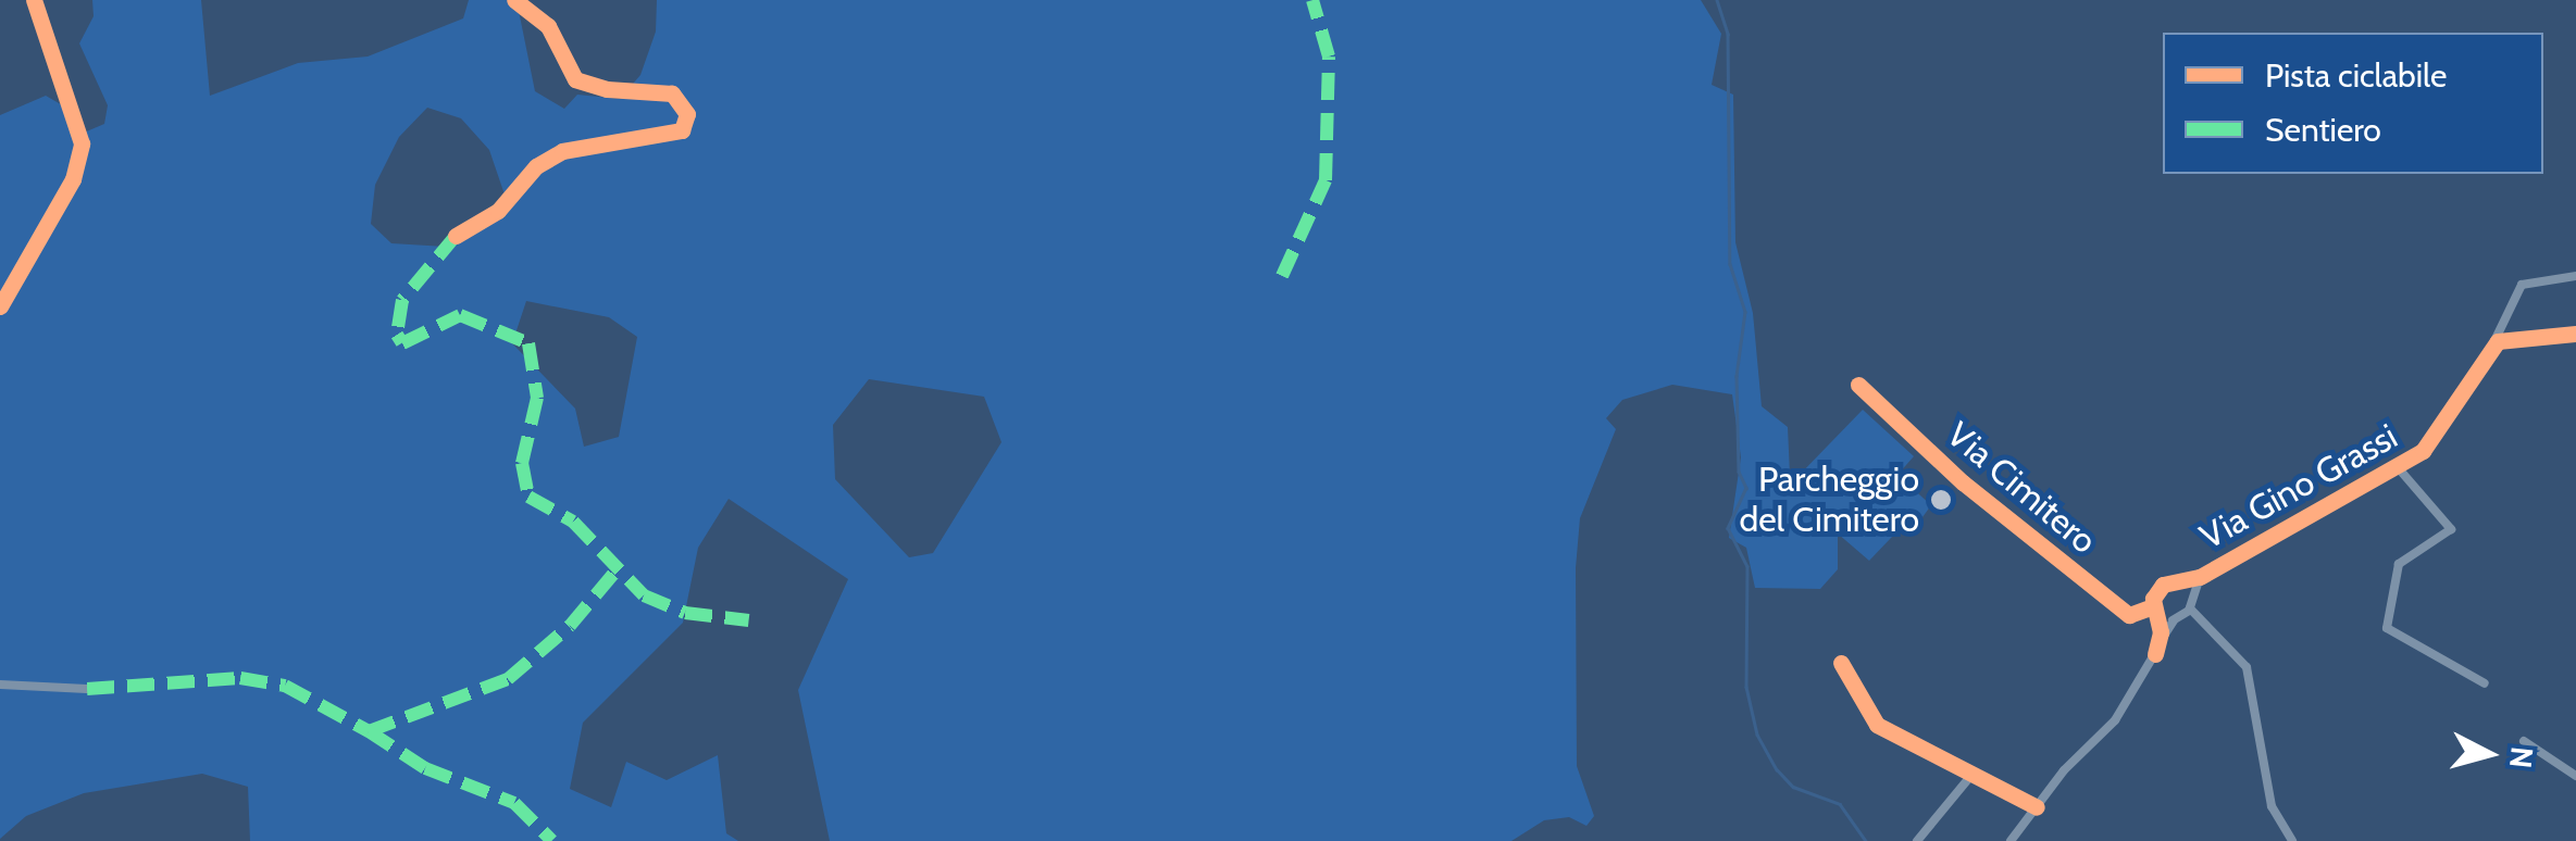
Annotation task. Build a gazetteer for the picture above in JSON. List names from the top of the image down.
{
  "streets": {
    "street": ["Via Gino Grassi", "Via Cimitero"]
  },
  "places": ["Parcheggio del Cimitero"],
  "legend": ["Pista ciclabile", "Sentiero"],
  "north": "right"
}
